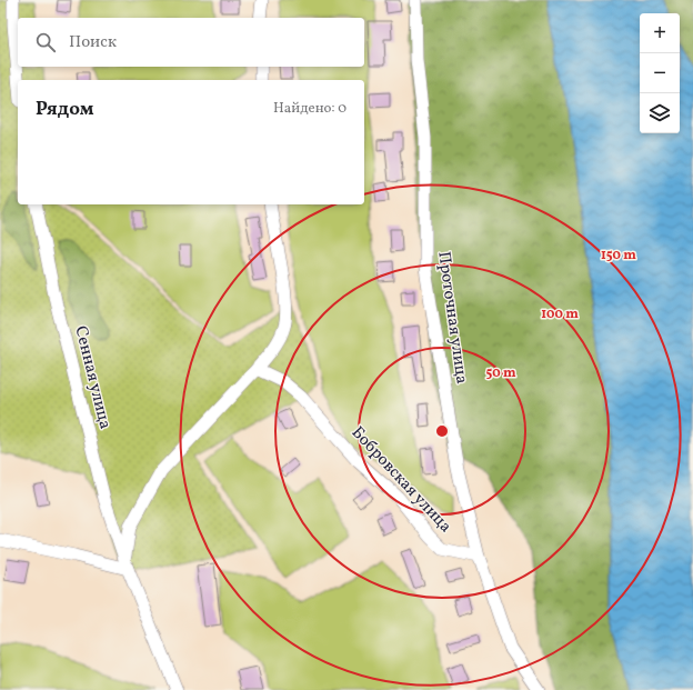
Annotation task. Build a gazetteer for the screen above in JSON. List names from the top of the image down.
{
  "streets": {
    "street": ["Проточная улица", "Сенная улица", "Бобровская улица"]
  },
  "crossings": [
    ["Проточная улица", "Бобровская улица"]
  ],
  "page": {
    "map_buttons": ["+", "−"],
    "search": "Поиск",
    "heading": ["Рядом", "Найдено: 0"]
  },
  "rings": ["150 m", "100 m", "50 m"]
}
